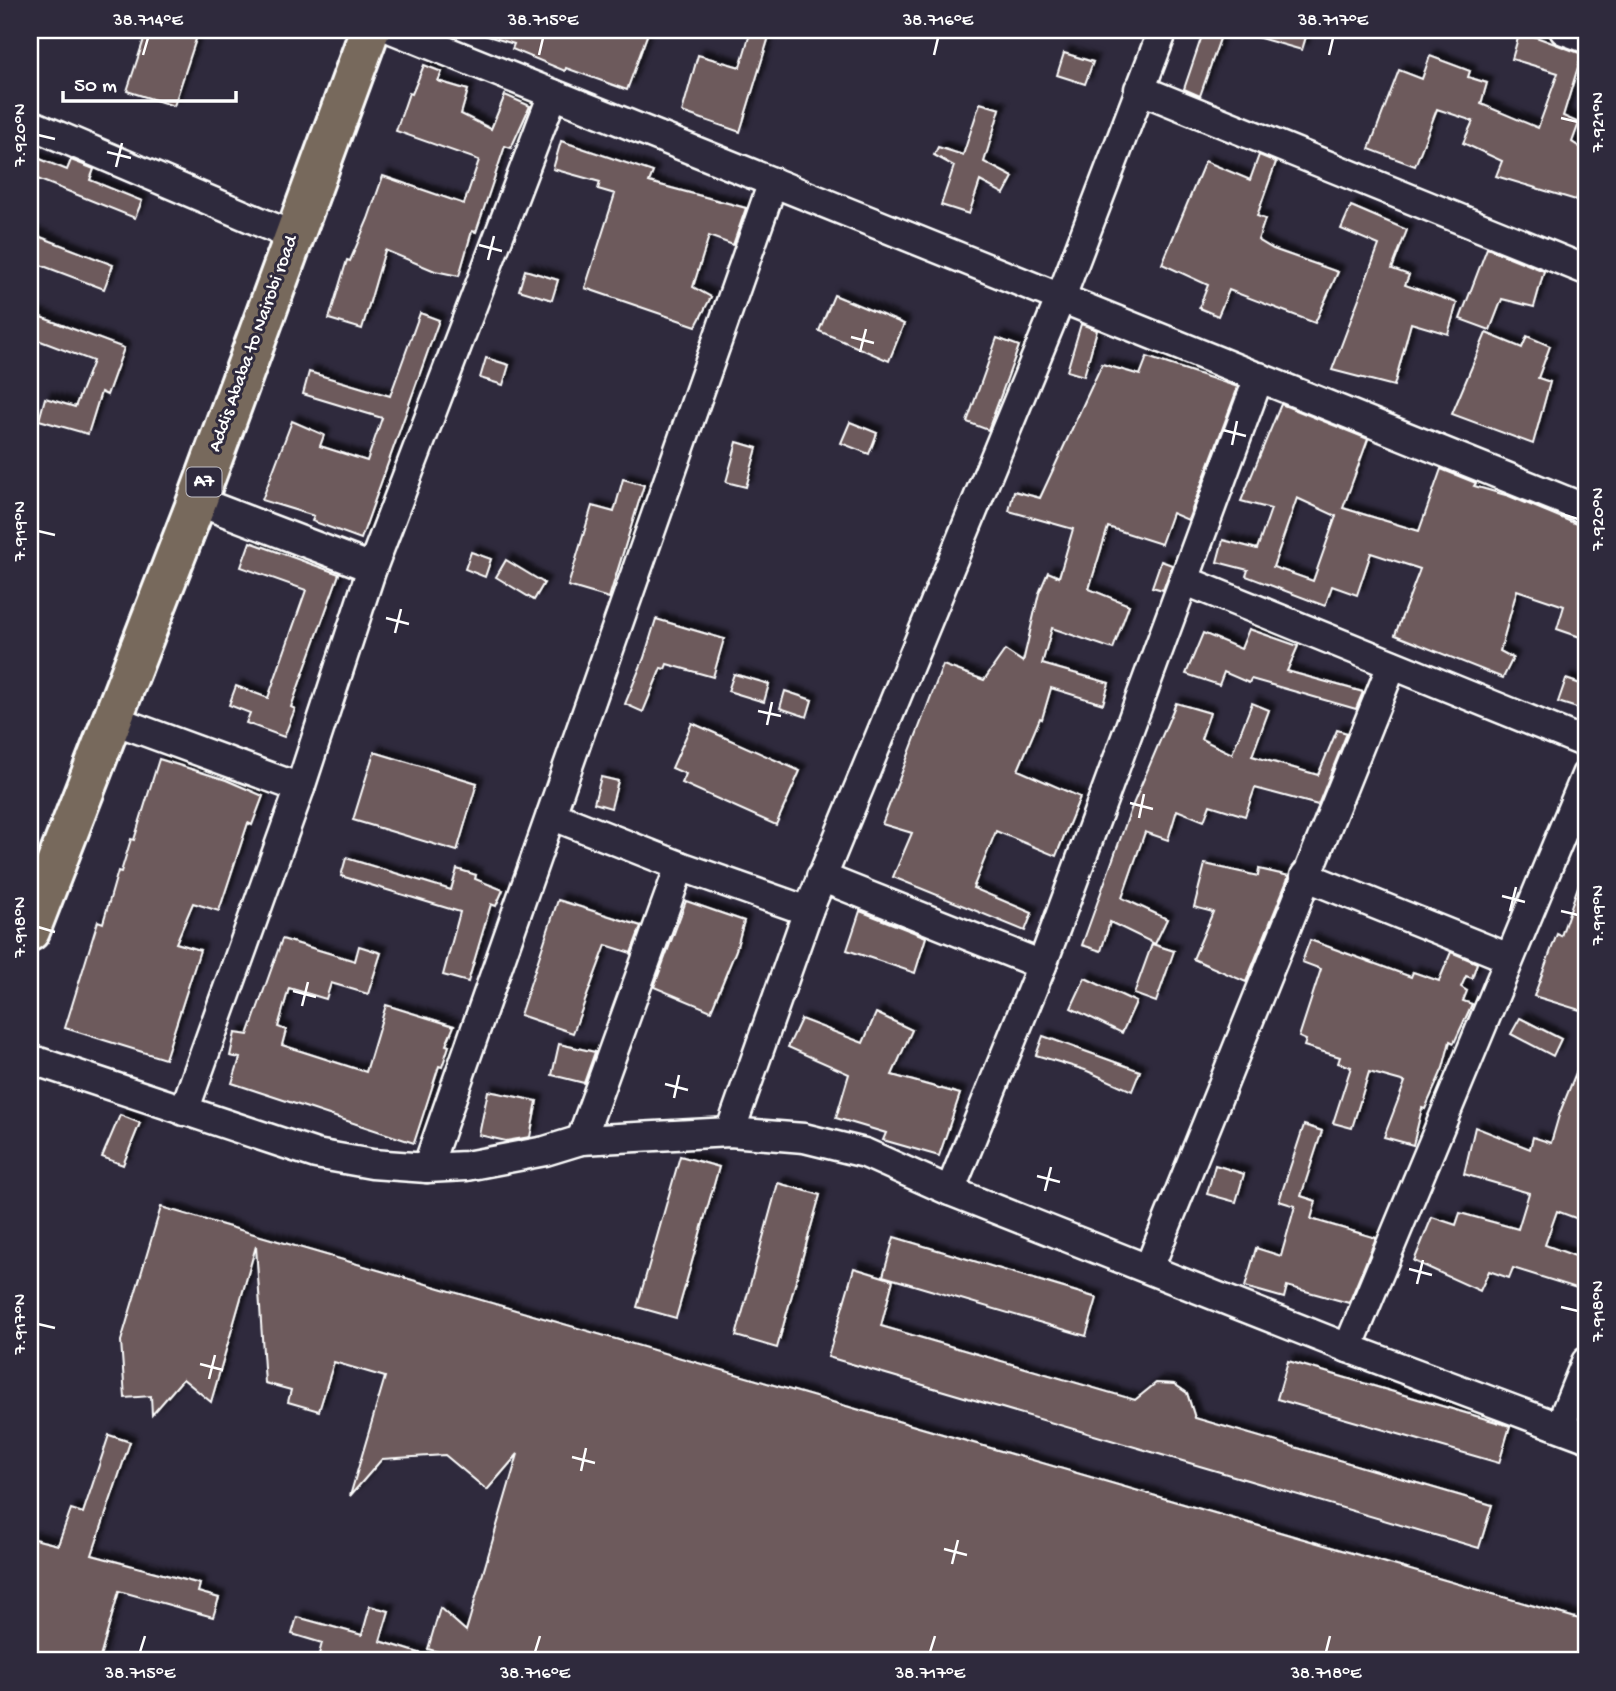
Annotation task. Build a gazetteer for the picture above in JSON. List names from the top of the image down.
{
  "streets": {
    "highway": ["Addis Ababa to Nairobi road", "A7"]
  },
  "scale_bar": "50 m",
  "coordinates": [
    "38.714°E",
    "38.715°E",
    "38.716°E",
    "38.717°E",
    "7.921°N",
    "7.920°N",
    "7.919°N",
    "7.918°N",
    "7.917°N",
    "38.718°E"
  ]
}
